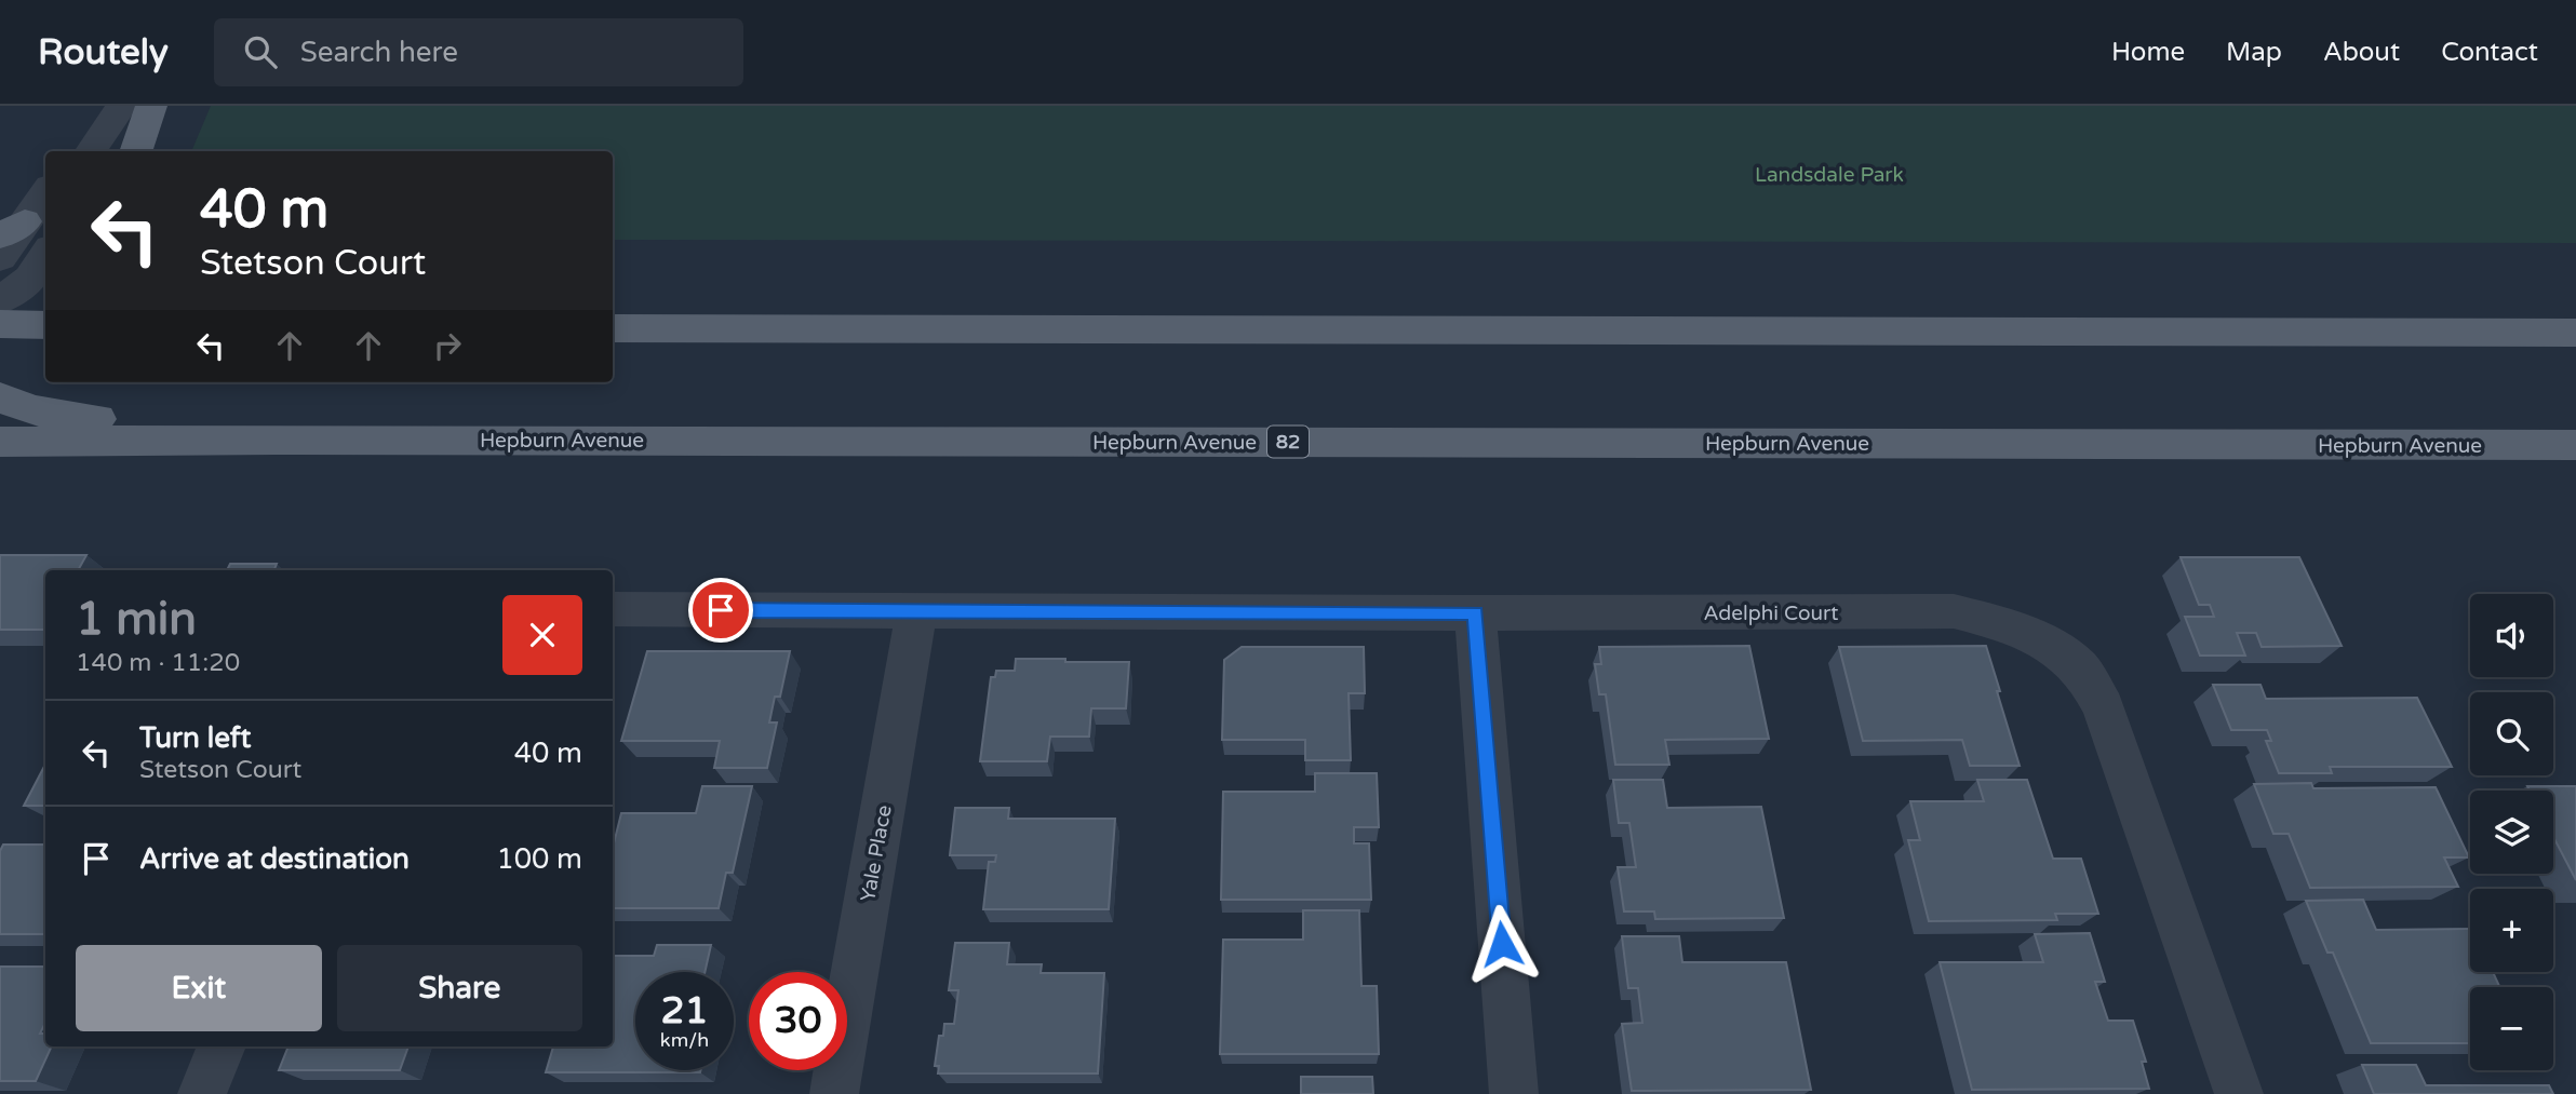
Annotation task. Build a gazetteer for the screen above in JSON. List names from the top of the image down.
{
  "streets": {
    "main road": ["Hepburn Avenue", "82"],
    "street": ["Adelphi Court", "Yale Place"]
  },
  "crossings": [
    ["Adelphi Court", "Yale Place"]
  ],
  "parks": ["Landsdale Park"],
  "page": {
    "header": "Routely",
    "search": "Search here",
    "nav": [
      "Home",
      "Map",
      "About",
      "Contact"
    ],
    "turn": ["40 m", "Stetson Court"],
    "heading": ["1 min", "140 m · 11:20"],
    "map_buttons": ["+", "−"],
    "list": [
      {
        "name": "Turn left",
        "note": "Stetson Court",
        "value": "40 m"
      },
      {
        "name": "Arrive at destination",
        "value": "100 m"
      }
    ],
    "buttons": ["Exit", "Share"],
    "speed": "21 km/h",
    "limit": "30"
  }
}
